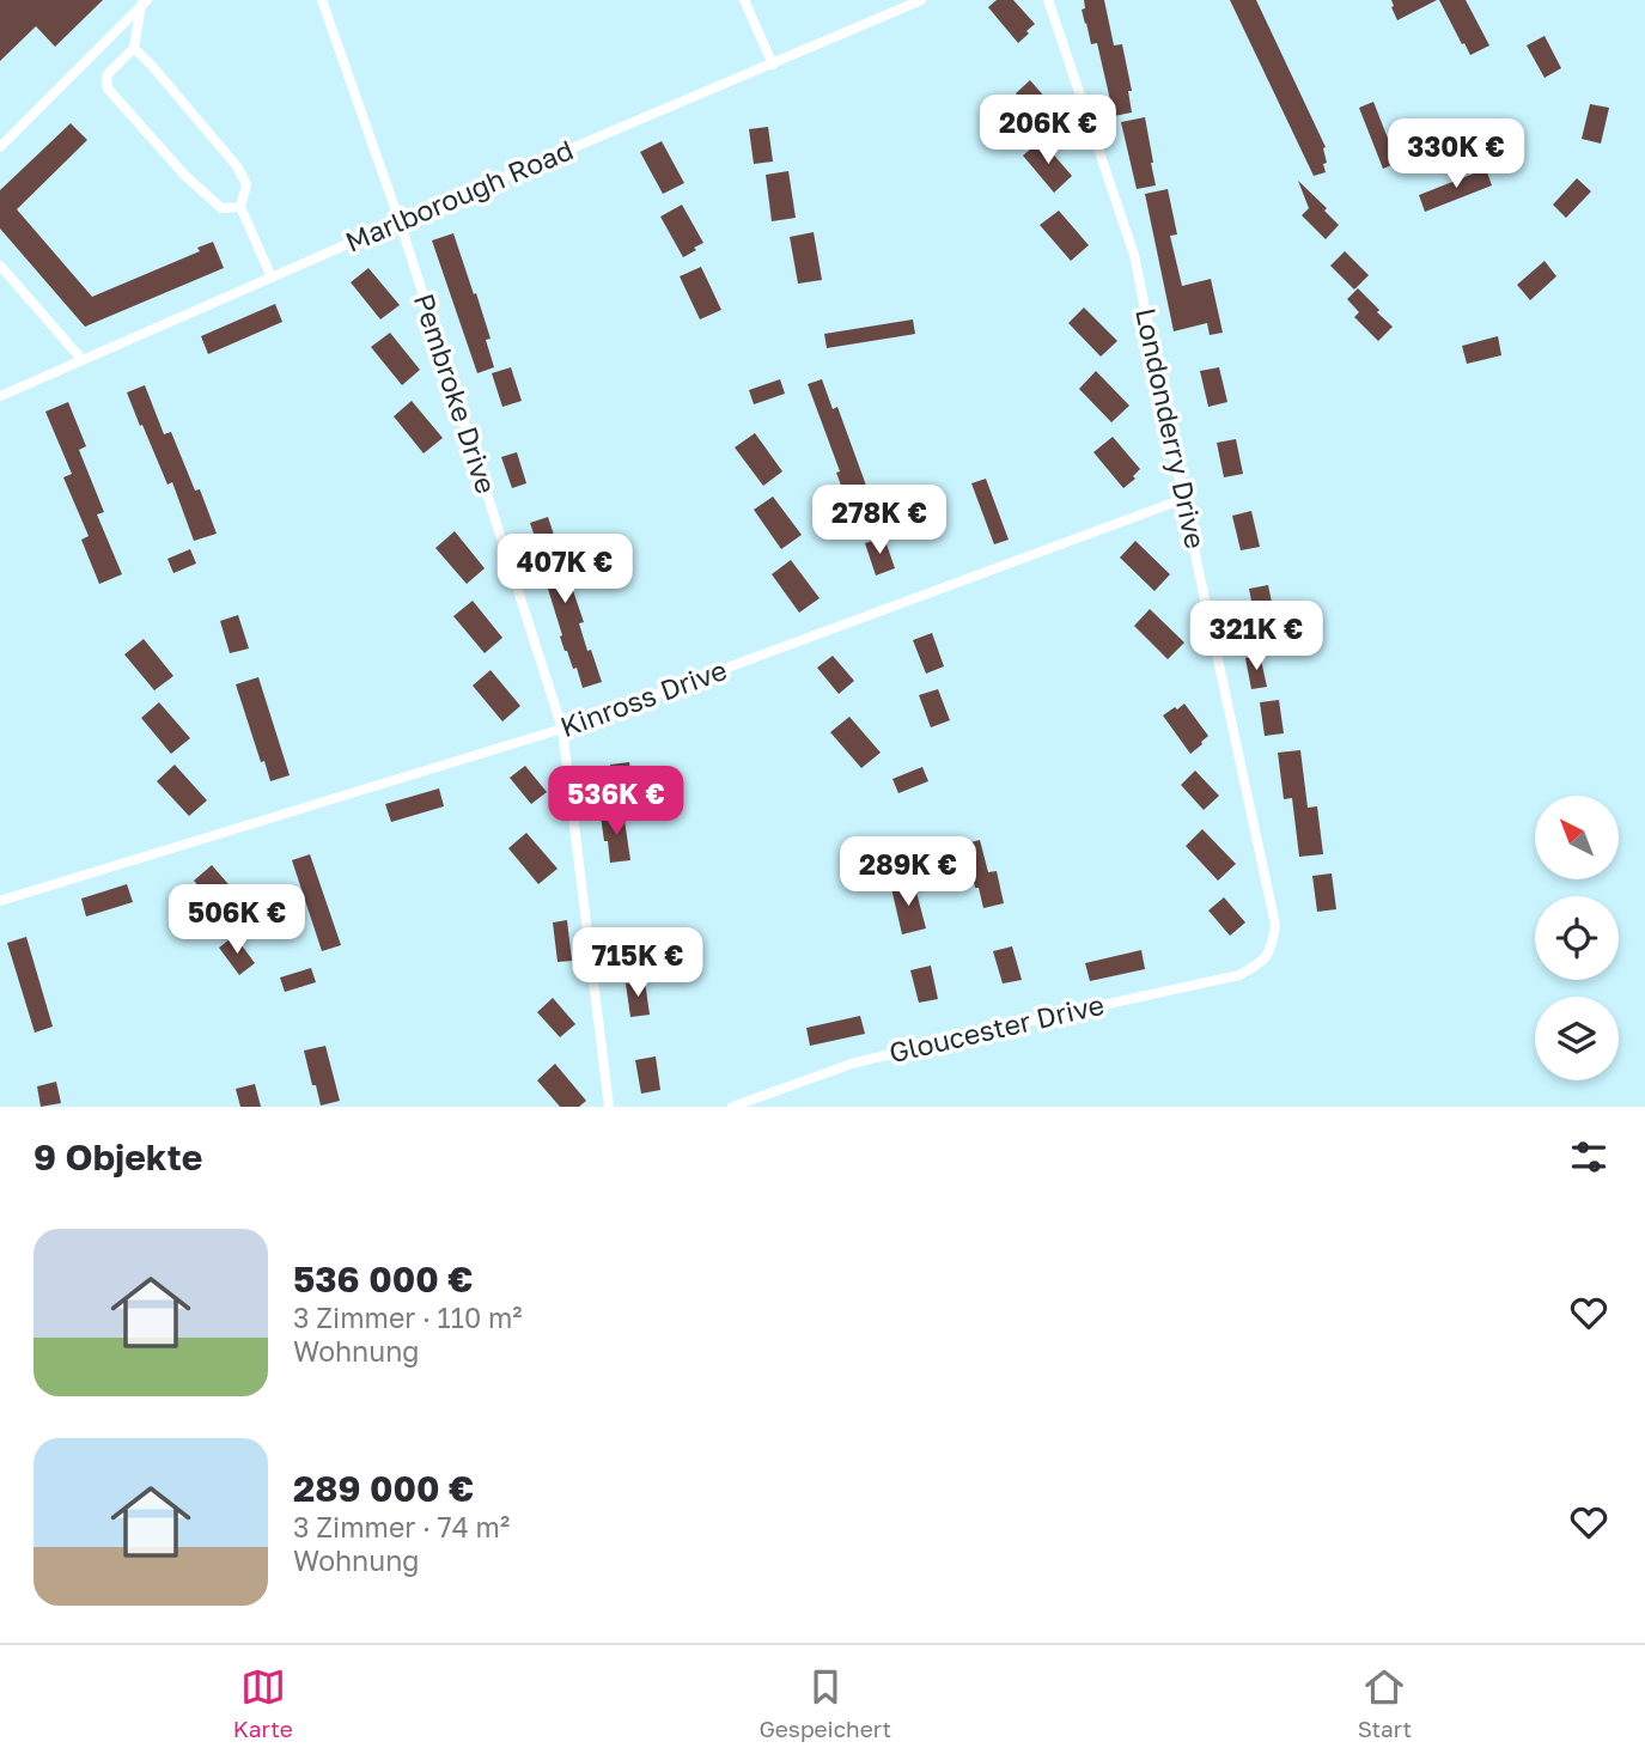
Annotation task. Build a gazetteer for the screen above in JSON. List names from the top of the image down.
{
  "streets": {
    "lane": [
      "Marlborough Road",
      "Pembroke Drive",
      "Londonderry Drive",
      "Kinross Drive",
      "Gloucester Drive"
    ]
  },
  "crossings": [
    ["Marlborough Road", "Pembroke Drive"],
    ["Pembroke Drive", "Kinross Drive"],
    ["Londonderry Drive", "Kinross Drive"],
    ["Londonderry Drive", "Gloucester Drive"]
  ],
  "north": "top left",
  "page": {
    "price": [
      "206K €",
      "330K €",
      "278K €",
      "407K €",
      "321K €",
      "536K €",
      "289K €",
      "506K €",
      "715K €"
    ],
    "heading": "9 Objekte",
    "list": [
      {
        "name": "536 000 €",
        "note": "3 Zimmer · 110 m² · Wohnung"
      },
      {
        "name": "289 000 €",
        "note": "3 Zimmer · 74 m² · Wohnung"
      }
    ],
    "tabs": ["Karte", "Gespeichert", "Start"]
  }
}
